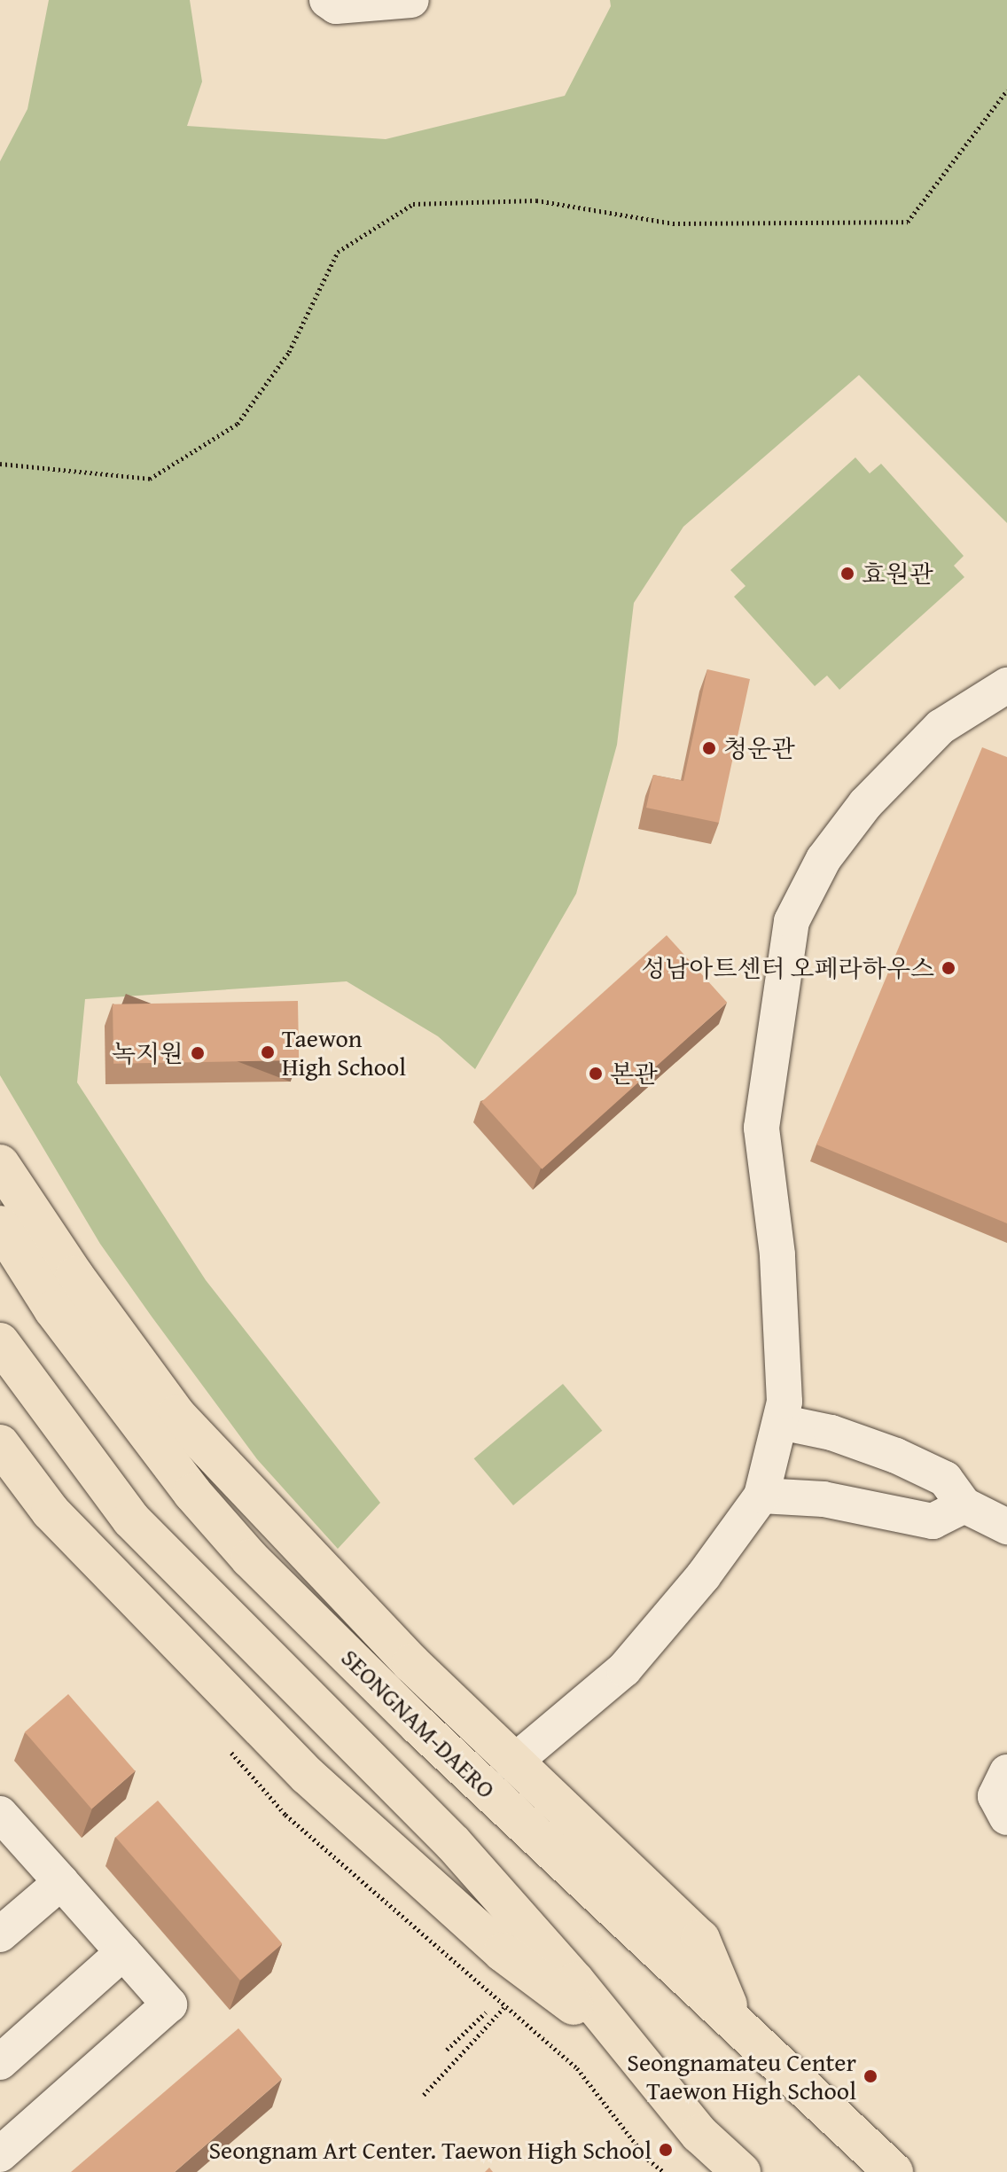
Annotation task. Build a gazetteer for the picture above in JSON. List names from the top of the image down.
{
  "streets": {
    "main road": ["SEONGNAM-DAERO"]
  },
  "places": [
    "효원관",
    "청운관",
    "성남아트센터 오페라하우스",
    "Taewon High School",
    "녹지원",
    "본관",
    "Seongnamateu Center Taewon High School",
    "Seongnam Art Center. Taewon High School"
  ]
}
